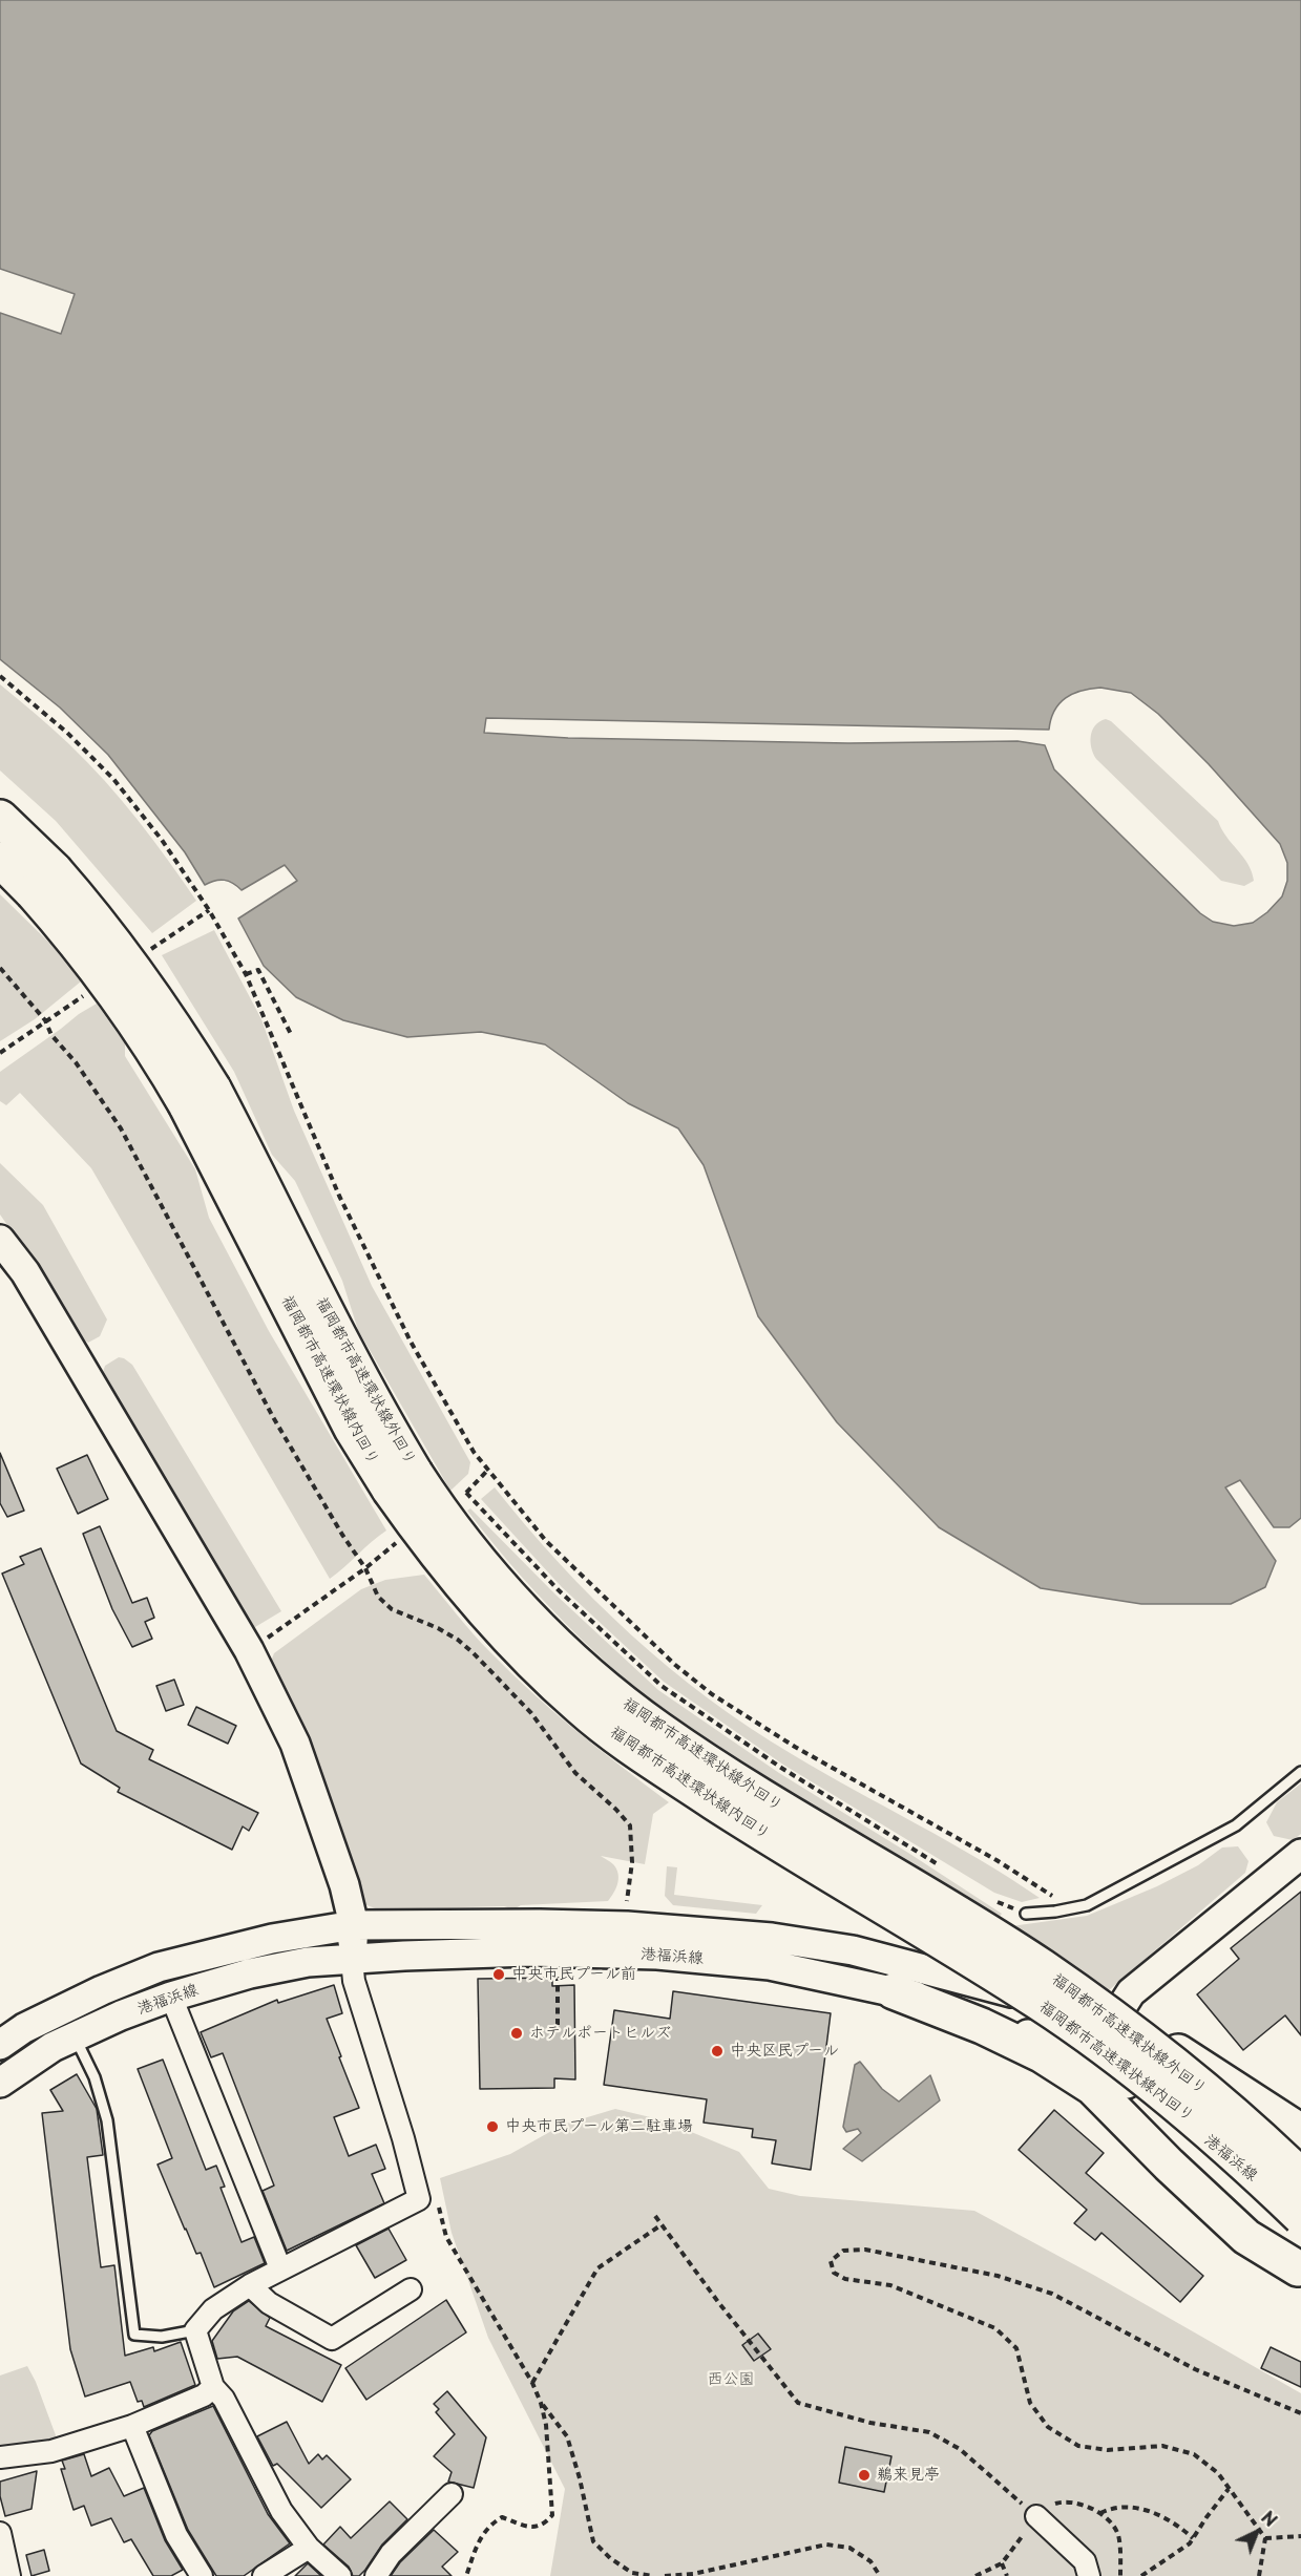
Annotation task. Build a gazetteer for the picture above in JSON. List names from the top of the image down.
{
  "streets": {
    "highway": ["福岡都市高速環状線内回り", "福岡都市高速環状線外回り"],
    "street": ["港福浜線"]
  },
  "crossings": [
    ["福岡都市高速環状線内回り", "福岡都市高速環状線外回り"],
    ["福岡都市高速環状線内回り", "港福浜線"]
  ],
  "parks": ["西公園"],
  "places": [
    "中央市民プール前",
    "ホテルポートヒルズ",
    "中央区民プール",
    "中央市民プール第二駐車場",
    "鵜来見亭"
  ],
  "north": "top right"
}
